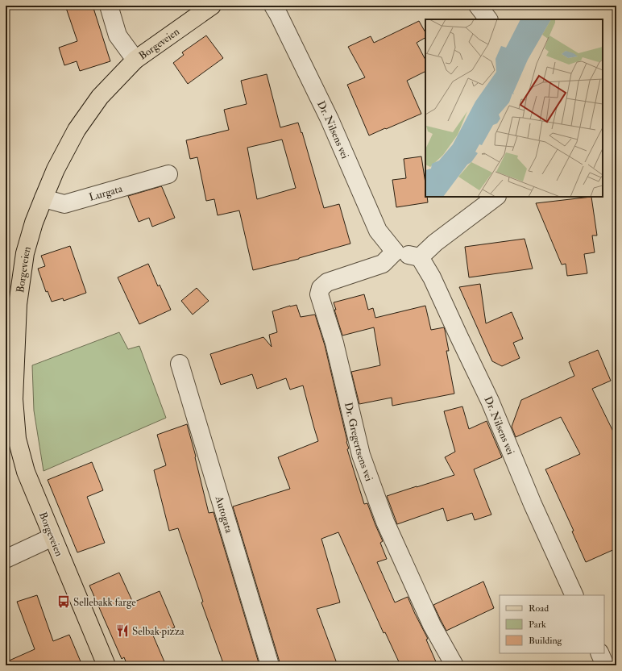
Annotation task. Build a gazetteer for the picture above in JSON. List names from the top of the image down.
{
  "streets": {
    "main road": ["Borgeveien"],
    "street": [
      "Dr. Nilsens vei",
      "Lurgata",
      "Dr. Gregertsens vei",
      "Autogata"
    ]
  },
  "crossings": [
    ["Borgeveien", "Lurgata"],
    ["Dr. Nilsens vei", "Dr. Gregertsens vei"]
  ],
  "places": {
    "bus stop": ["Sellebakk farge"],
    "restaurant": ["Selbak pizza"]
  },
  "legend": ["Road", "Park", "Building"]
}
